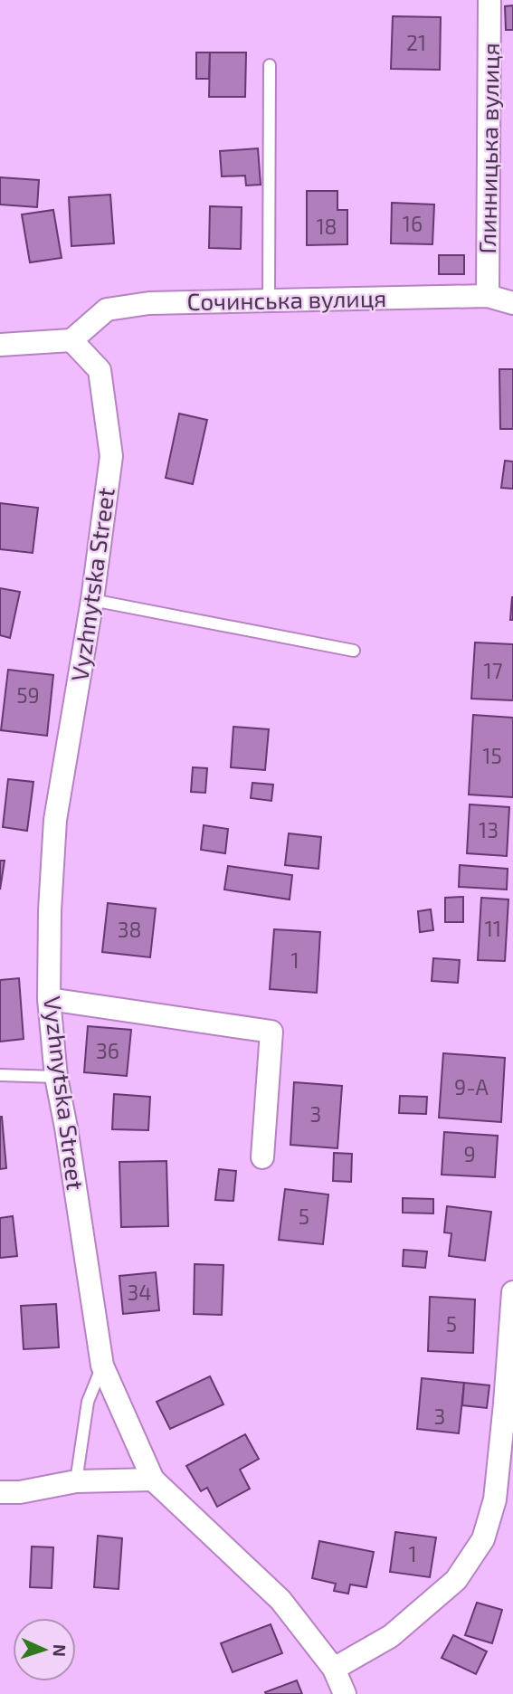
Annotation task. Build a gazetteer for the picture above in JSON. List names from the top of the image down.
{
  "streets": {
    "street": ["Глинницька вулиця", "Сочинська вулиця", "Vyzhnytska Street"]
  },
  "crossings": [
    ["Глинницька вулиця", "Сочинська вулиця"],
    ["Сочинська вулиця", "Vyzhnytska Street"]
  ],
  "house_numbers": [
    "21",
    "16",
    "18",
    "17",
    "59",
    "15",
    "13",
    "11",
    "38",
    "1",
    "36",
    "9-А",
    "3",
    "9",
    "5",
    "34",
    "5",
    "3",
    "1"
  ],
  "north": "right"
}
